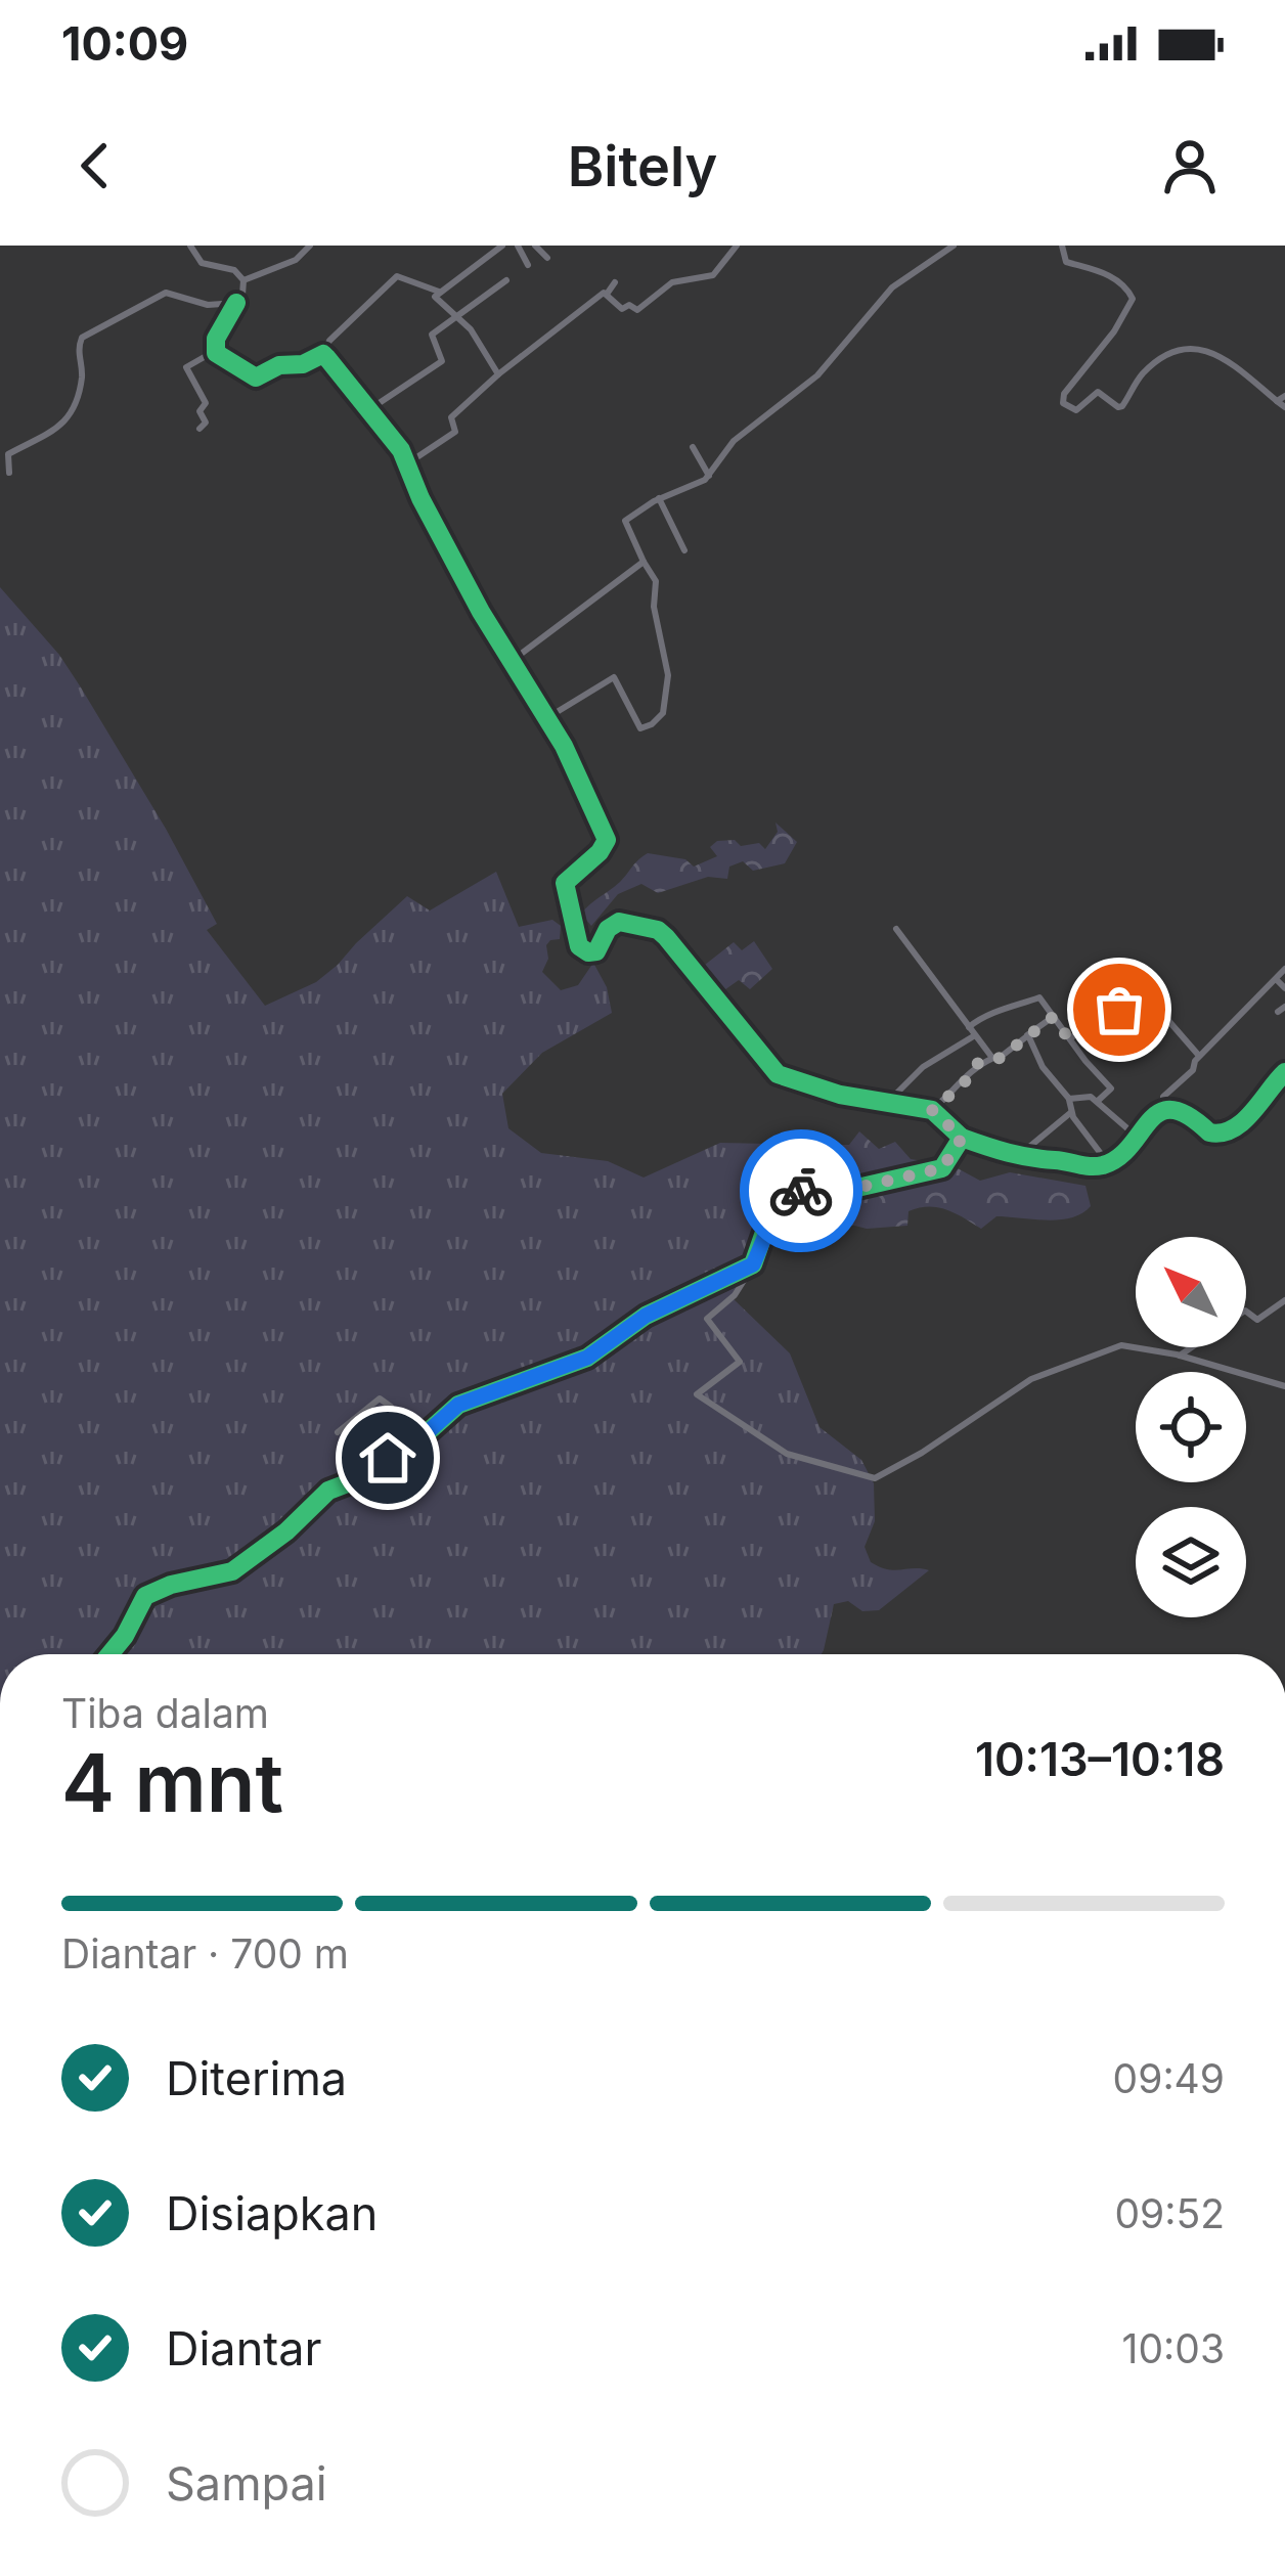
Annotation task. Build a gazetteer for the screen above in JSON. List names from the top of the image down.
{
  "north": "top left",
  "page": {
    "status": "10:09",
    "header": "Bitely",
    "heading": ["4 mnt", "Tiba dalam", "10:13–10:18"],
    "bar": "Diantar · 700 m",
    "list": [
      ["Diterima", "09:49"],
      ["Disiapkan", "09:52"],
      ["Diantar", "10:03"],
      "Sampai"
    ]
  }
}
